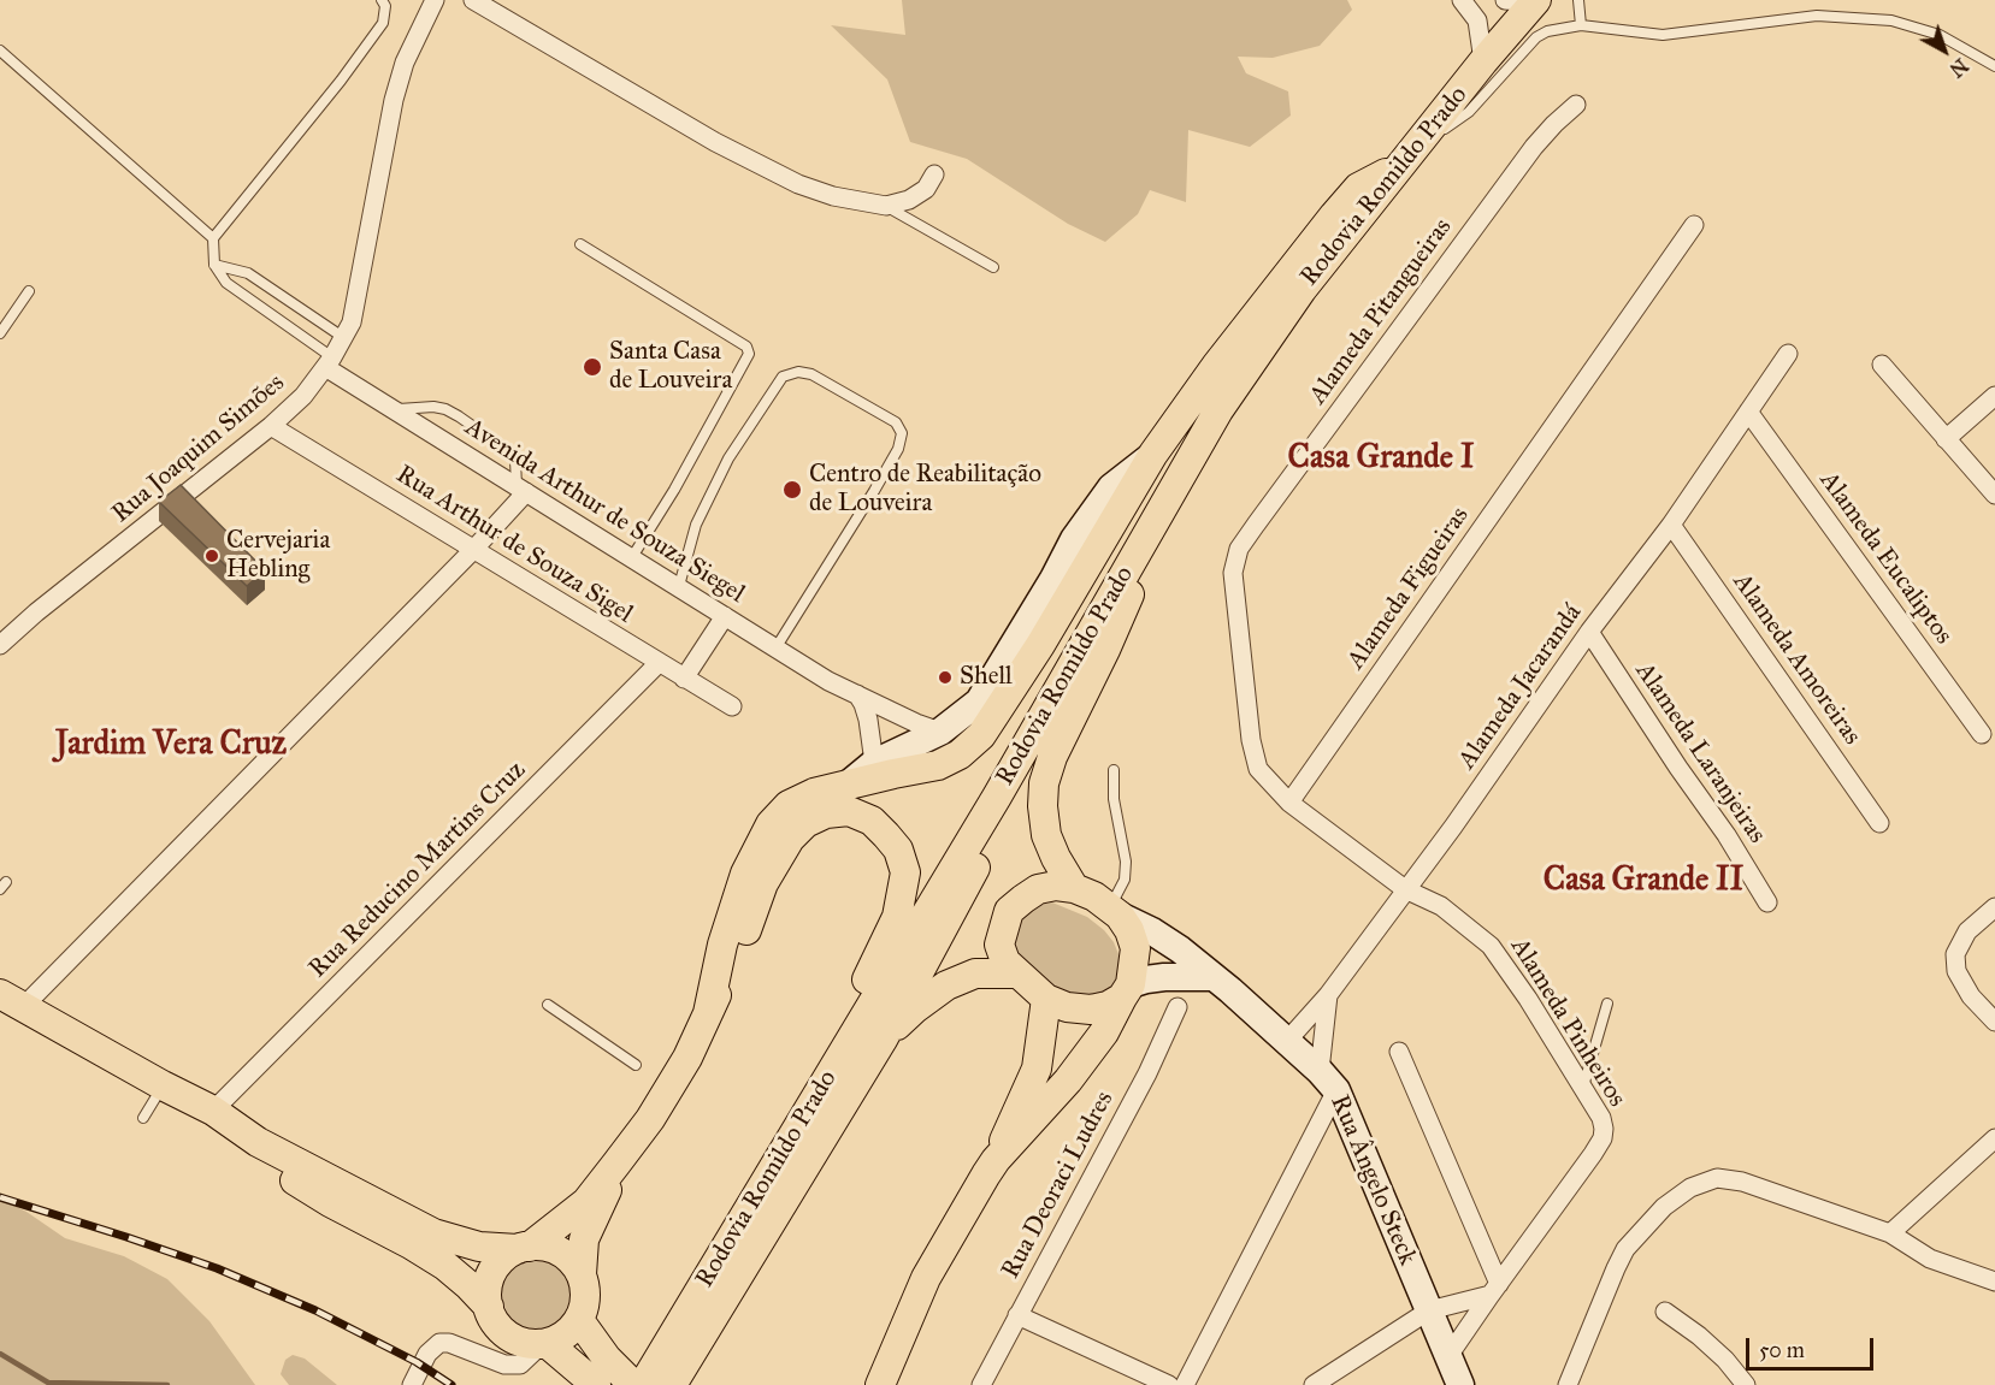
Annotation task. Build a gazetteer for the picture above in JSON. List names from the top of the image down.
{
  "streets": {
    "main road": ["Rodovia Romildo Prado", "Rua Ângelo Steck"],
    "street": [
      "Alameda Pitangueiras",
      "Rua Joaquim Simões",
      "Avenida Arthur de Souza Siegel",
      "Rua Arthur de Souza Sigel",
      "Alameda Eucaliptos",
      "Alameda Figueiras",
      "Alameda Amoreiras",
      "Alameda Jacarandá",
      "Alameda Laranjeiras",
      "Rua Reducino Martins Cruz",
      "Alameda Pinheiros",
      "Rua Deoraci Ludres"
    ]
  },
  "crossings": [
    ["Alameda Pitangueiras", "Alameda Figueiras"],
    ["Alameda Pitangueiras", "Alameda Pinheiros"],
    ["Rua Joaquim Simões", "Avenida Arthur de Souza Siegel"],
    ["Rua Joaquim Simões", "Rua Arthur de Souza Sigel"],
    ["Rua Arthur de Souza Sigel", "Rua Reducino Martins Cruz"],
    ["Alameda Eucaliptos", "Alameda Jacarandá"],
    ["Alameda Figueiras", "Alameda Pinheiros"],
    ["Alameda Amoreiras", "Alameda Jacarandá"],
    ["Alameda Jacarandá", "Alameda Laranjeiras"],
    ["Alameda Jacarandá", "Alameda Pinheiros"],
    ["Alameda Jacarandá", "Rua Ângelo Steck"],
    ["Alameda Pinheiros", "Rua Ângelo Steck"]
  ],
  "districts": ["Casa Grande I", "Jardim Vera Cruz", "Casa Grande II"],
  "places": [
    "Santa Casa de Louveira",
    "Centro de Reabilitação de Louveira",
    "Cervejaria Hebling",
    "Shell"
  ],
  "scale_bar": "50 m",
  "north": "bottom right"
}
